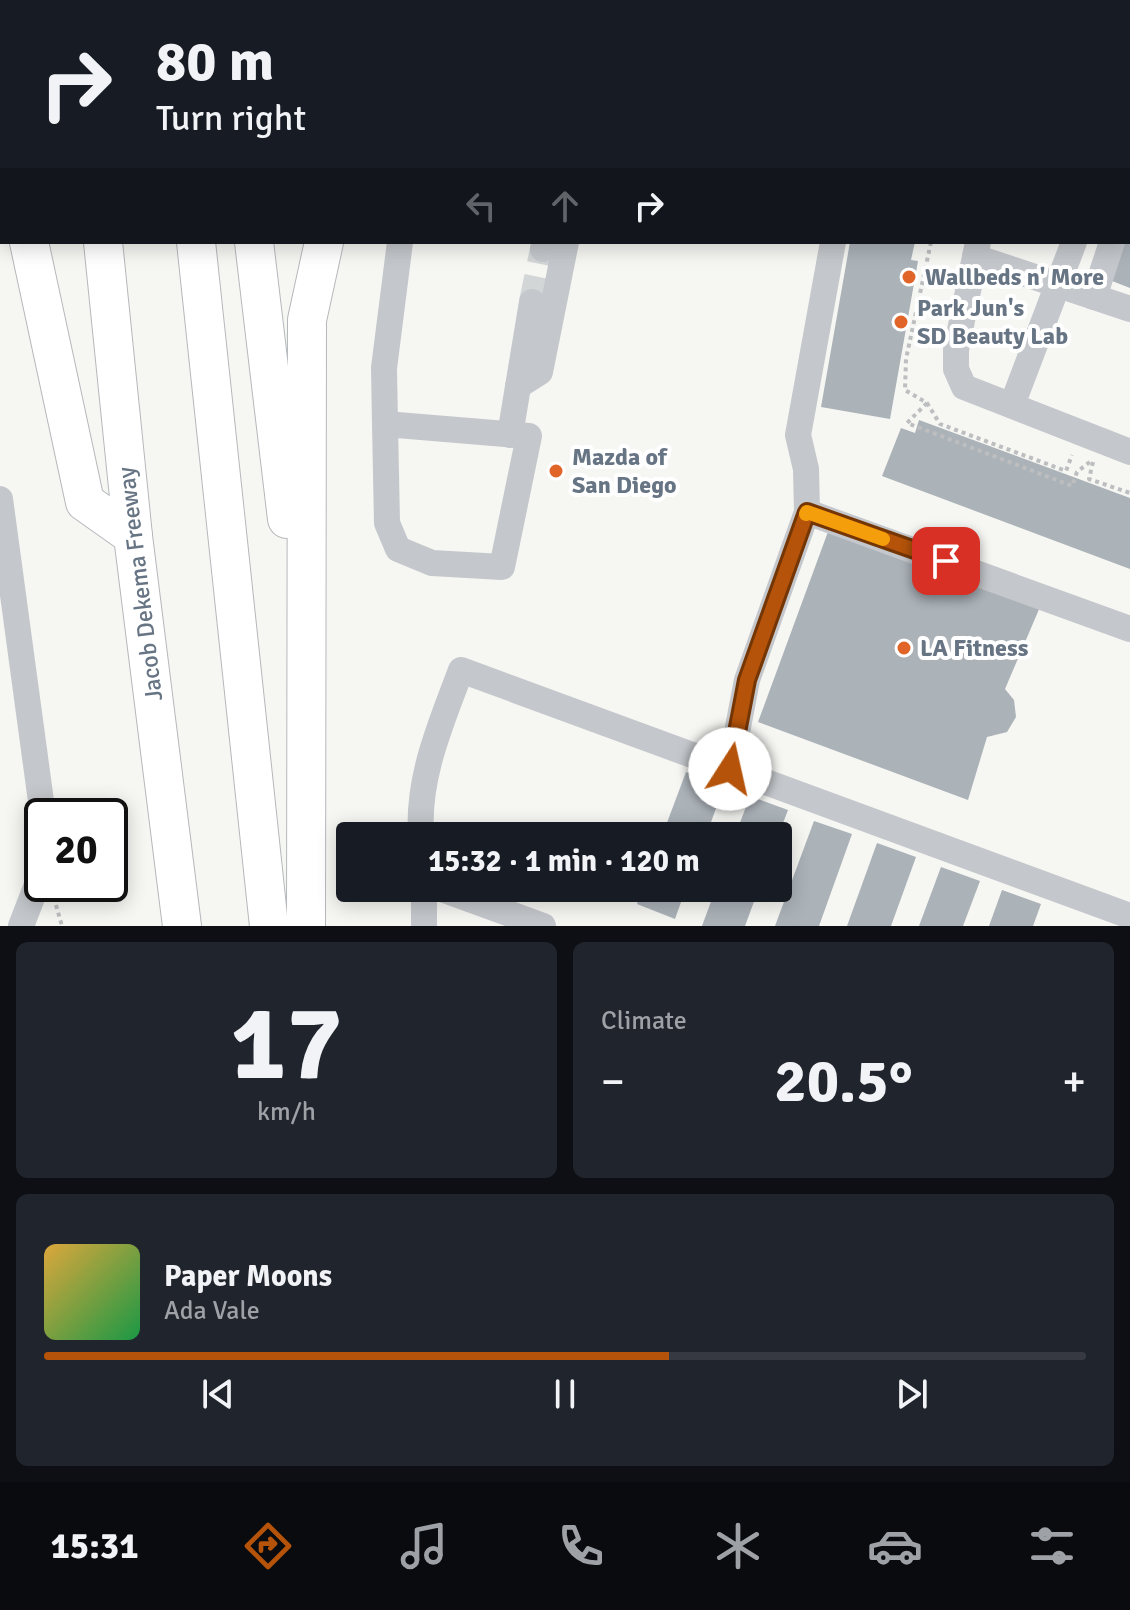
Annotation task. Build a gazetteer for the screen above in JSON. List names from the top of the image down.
{
  "streets": {
    "highway": ["Jacob Dekema Freeway"]
  },
  "places": [
    "Wallbeds n' More",
    "Park Jun's SD Beauty Lab",
    "Mazda of San Diego",
    "LA Fitness"
  ],
  "page": {
    "turn": ["80 m", "Turn right"],
    "limit": "20",
    "trip": "15:32 · 1 min · 120 m",
    "tile": [
      ["17", "km/h"],
      "Climate"
    ],
    "heat": ["−", "20.5°", "+"],
    "song": ["Paper Moons", "Ada Vale"],
    "tabs": "15:31"
  }
}
